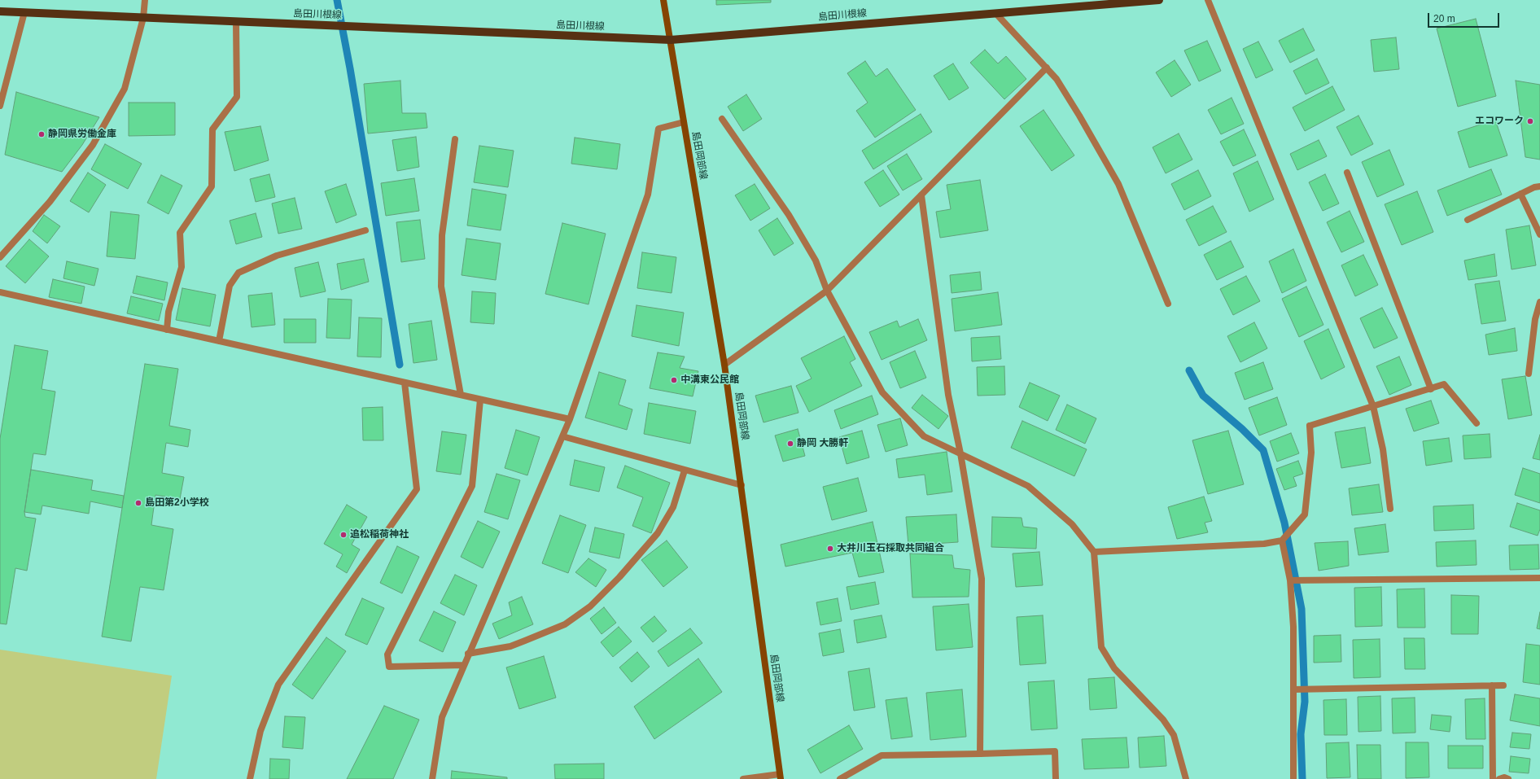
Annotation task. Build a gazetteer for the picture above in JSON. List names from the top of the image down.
{
  "streets": {
    "main road": ["島田川根線", "島田岡部線"]
  },
  "crossings": [
    ["島田川根線", "島田岡部線"]
  ],
  "places": [
    "エコワーク",
    "静岡県労働金庫",
    "中溝東公民館",
    "静岡 大勝軒",
    "島田第2小学校",
    "追松稲荷神社",
    "大井川玉石採取共同組合"
  ],
  "scale_bar": "20 m"
}
